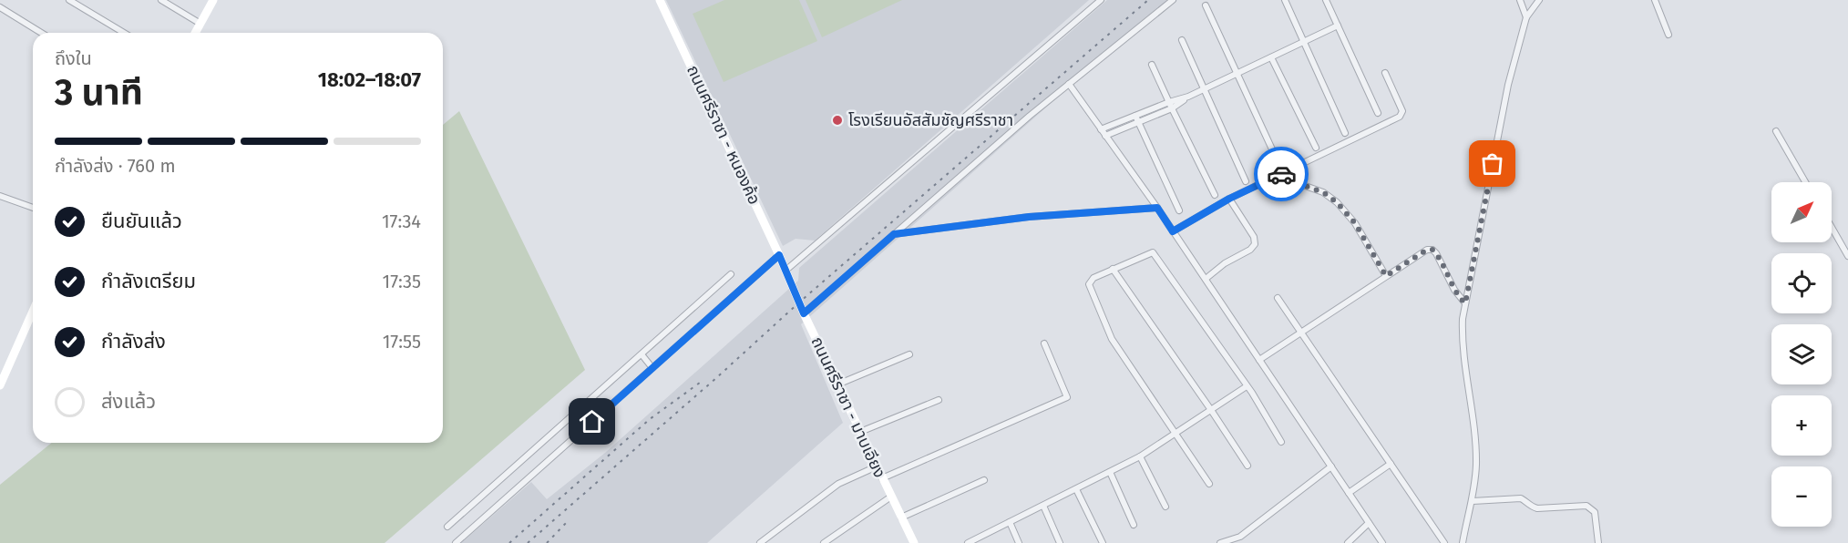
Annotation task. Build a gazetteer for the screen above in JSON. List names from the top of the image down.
{
  "streets": {
    "main road": ["ถนนศรีราชา - หนองค้อ", "ถนนศรีราชา - มาบเอียง"]
  },
  "crossings": [
    ["ถนนศรีราชา - หนองค้อ", "ถนนศรีราชา - มาบเอียง"]
  ],
  "places": ["โรงเรียนอัสสัมชัญศรีราชา"],
  "north": "top right",
  "page": {
    "heading": ["3 นาที", "ถึงใน", "18:02–18:07"],
    "bar": "กำลังส่ง · 760 m",
    "map_buttons": ["+", "−"],
    "list": [
      ["ยืนยันแล้ว", "17:34"],
      ["กำลังเตรียม", "17:35"],
      ["กำลังส่ง", "17:55"],
      "ส่งแล้ว"
    ]
  }
}
